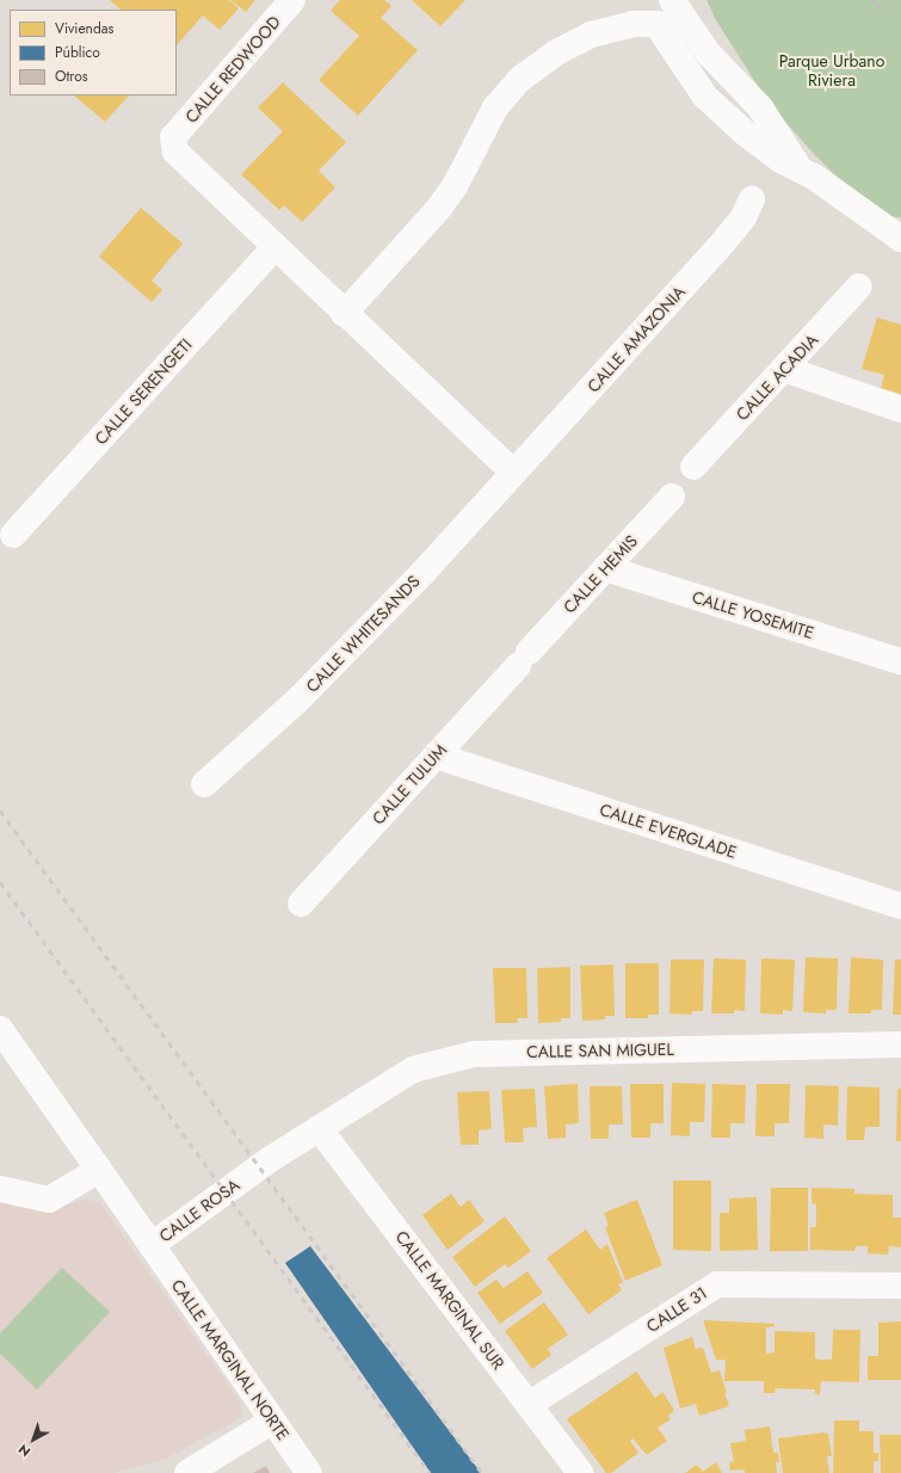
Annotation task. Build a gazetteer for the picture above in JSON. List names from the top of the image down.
{
  "streets": {
    "street": [
      "CALLE REDWOOD",
      "CALLE AMAZONIA",
      "CALLE ACADIA",
      "CALLE SERENGETI",
      "CALLE HEMIS",
      "CALLE YOSEMITE",
      "CALLE WHITESANDS",
      "CALLE TULUM",
      "CALLE EVERGLADE",
      "CALLE SAN MIGUEL",
      "CALLE ROSA",
      "CALLE MARGINAL SUR",
      "CALLE 31",
      "CALLE MARGINAL NORTE"
    ]
  },
  "crossings": [
    ["CALLE REDWOOD", "CALLE SERENGETI"],
    ["CALLE AMAZONIA", "CALLE WHITESANDS"],
    ["CALLE HEMIS", "CALLE YOSEMITE"],
    ["CALLE HEMIS", "CALLE TULUM"],
    ["CALLE TULUM", "CALLE EVERGLADE"],
    ["CALLE SAN MIGUEL", "CALLE ROSA"],
    ["CALLE SAN MIGUEL", "CALLE MARGINAL SUR"],
    ["CALLE ROSA", "CALLE MARGINAL SUR"],
    ["CALLE ROSA", "CALLE MARGINAL NORTE"],
    ["CALLE MARGINAL SUR", "CALLE 31"]
  ],
  "parks": ["Parque Urbano Riviera"],
  "legend": ["Viviendas", "Público", "Otros"],
  "north": "bottom left"
}
